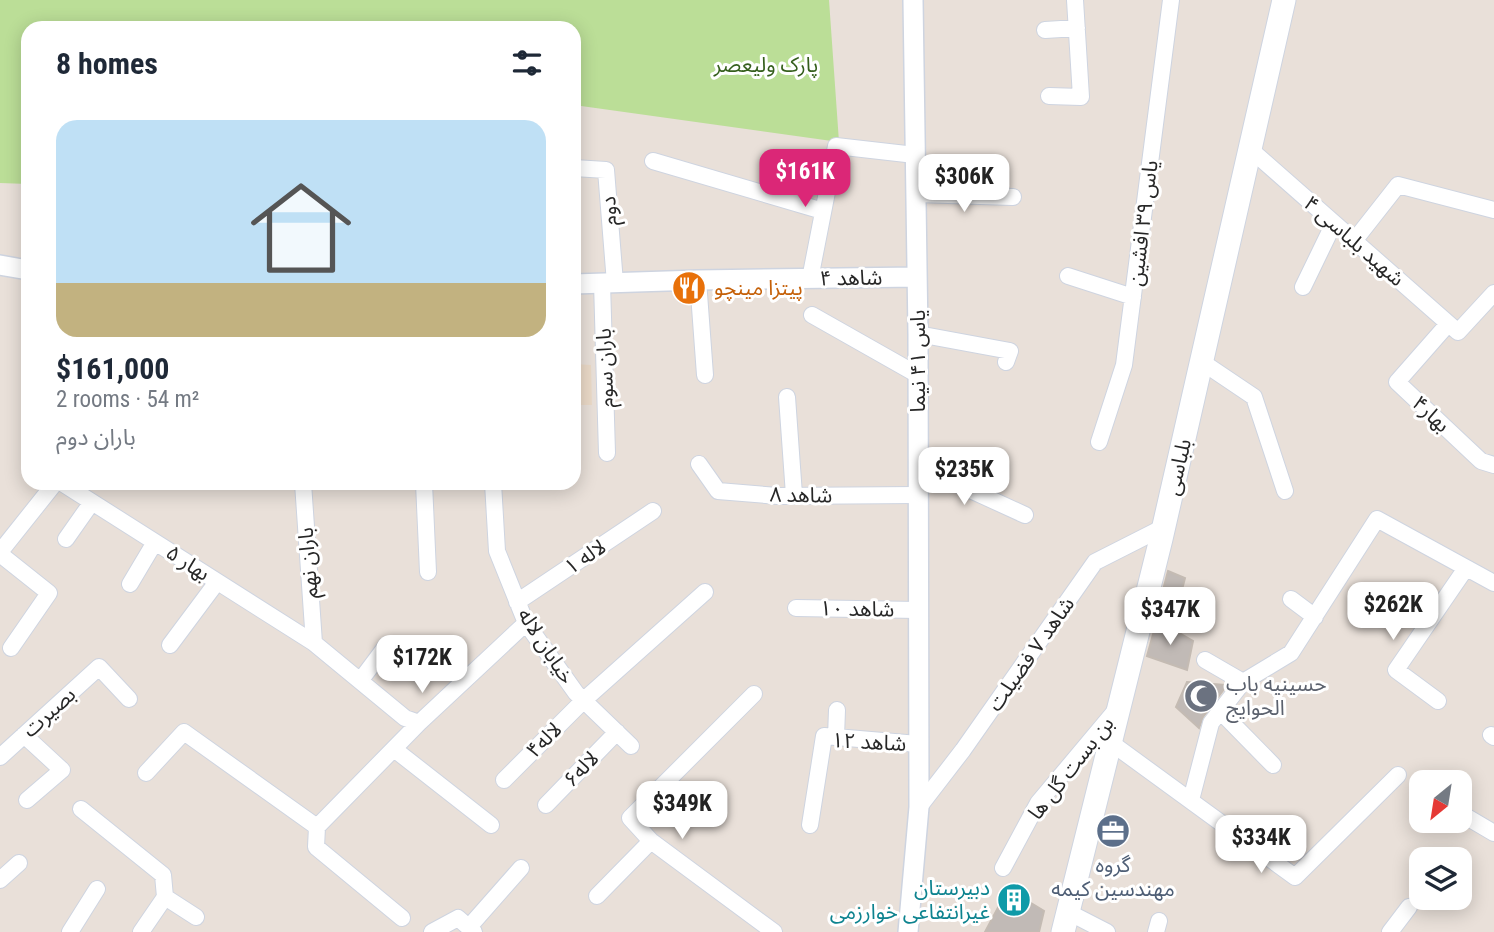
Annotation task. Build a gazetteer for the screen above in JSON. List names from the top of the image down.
{
  "streets": {
    "main road": ["بلباسی"],
    "street": [
      "دوم",
      "یاس ۳۹ افشین",
      "شهید بلباسی ۴",
      "شاهد ۴",
      "یاس ۴۱ نیما",
      "باران سوم",
      "بهار۴",
      "شاهد ۸",
      "لاله ۱",
      "بهار ۵",
      "باران نهم",
      "شاهد ۱۰",
      "خیابان لاله",
      "شاهد ۷ فضیلت",
      "بصیرت",
      "لاله۴",
      "شاهد ۱۲",
      "بن بست گل ها",
      "لاله۶"
    ]
  },
  "crossings": [
    ["دوم", "شاهد ۴"],
    ["دوم", "باران سوم"],
    ["شهید بلباسی ۴", "بهار۴"],
    ["شهید بلباسی ۴", "بلباسی"],
    ["شاهد ۴", "یاس ۴۱ نیما"],
    ["شاهد ۴", "باران سوم"],
    ["یاس ۴۱ نیما", "شاهد ۸"],
    ["یاس ۴۱ نیما", "شاهد ۱۰"],
    ["یاس ۴۱ نیما", "شاهد ۷ فضیلت"],
    ["یاس ۴۱ نیما", "شاهد ۱۲"],
    ["بلباسی", "شاهد ۷ فضیلت"],
    ["بلباسی", "بن بست گل ها"],
    ["لاله ۱", "خیابان لاله"],
    ["بهار ۵", "باران نهم"],
    ["خیابان لاله", "لاله۴"],
    ["خیابان لاله", "لاله۶"]
  ],
  "parks": ["پارک ولیعصر"],
  "places": {
    "restaurant": ["پیتزا مینچو"],
    "mosque": ["حسینیه باب الحوایج"],
    "office": ["گروه مهندسین کیمه"],
    "building": ["دبیرستان غیرانتفاعی خوارزمی"]
  },
  "north": "bottom left",
  "page": {
    "heading": "8 homes",
    "list": [
      {
        "name": "$161,000",
        "note": "2 rooms · 54 m² · باران دوم"
      }
    ],
    "price": [
      "$161K",
      "$306K",
      "$235K",
      "$262K",
      "$347K",
      "$172K",
      "$349K",
      "$334K"
    ]
  }
}
